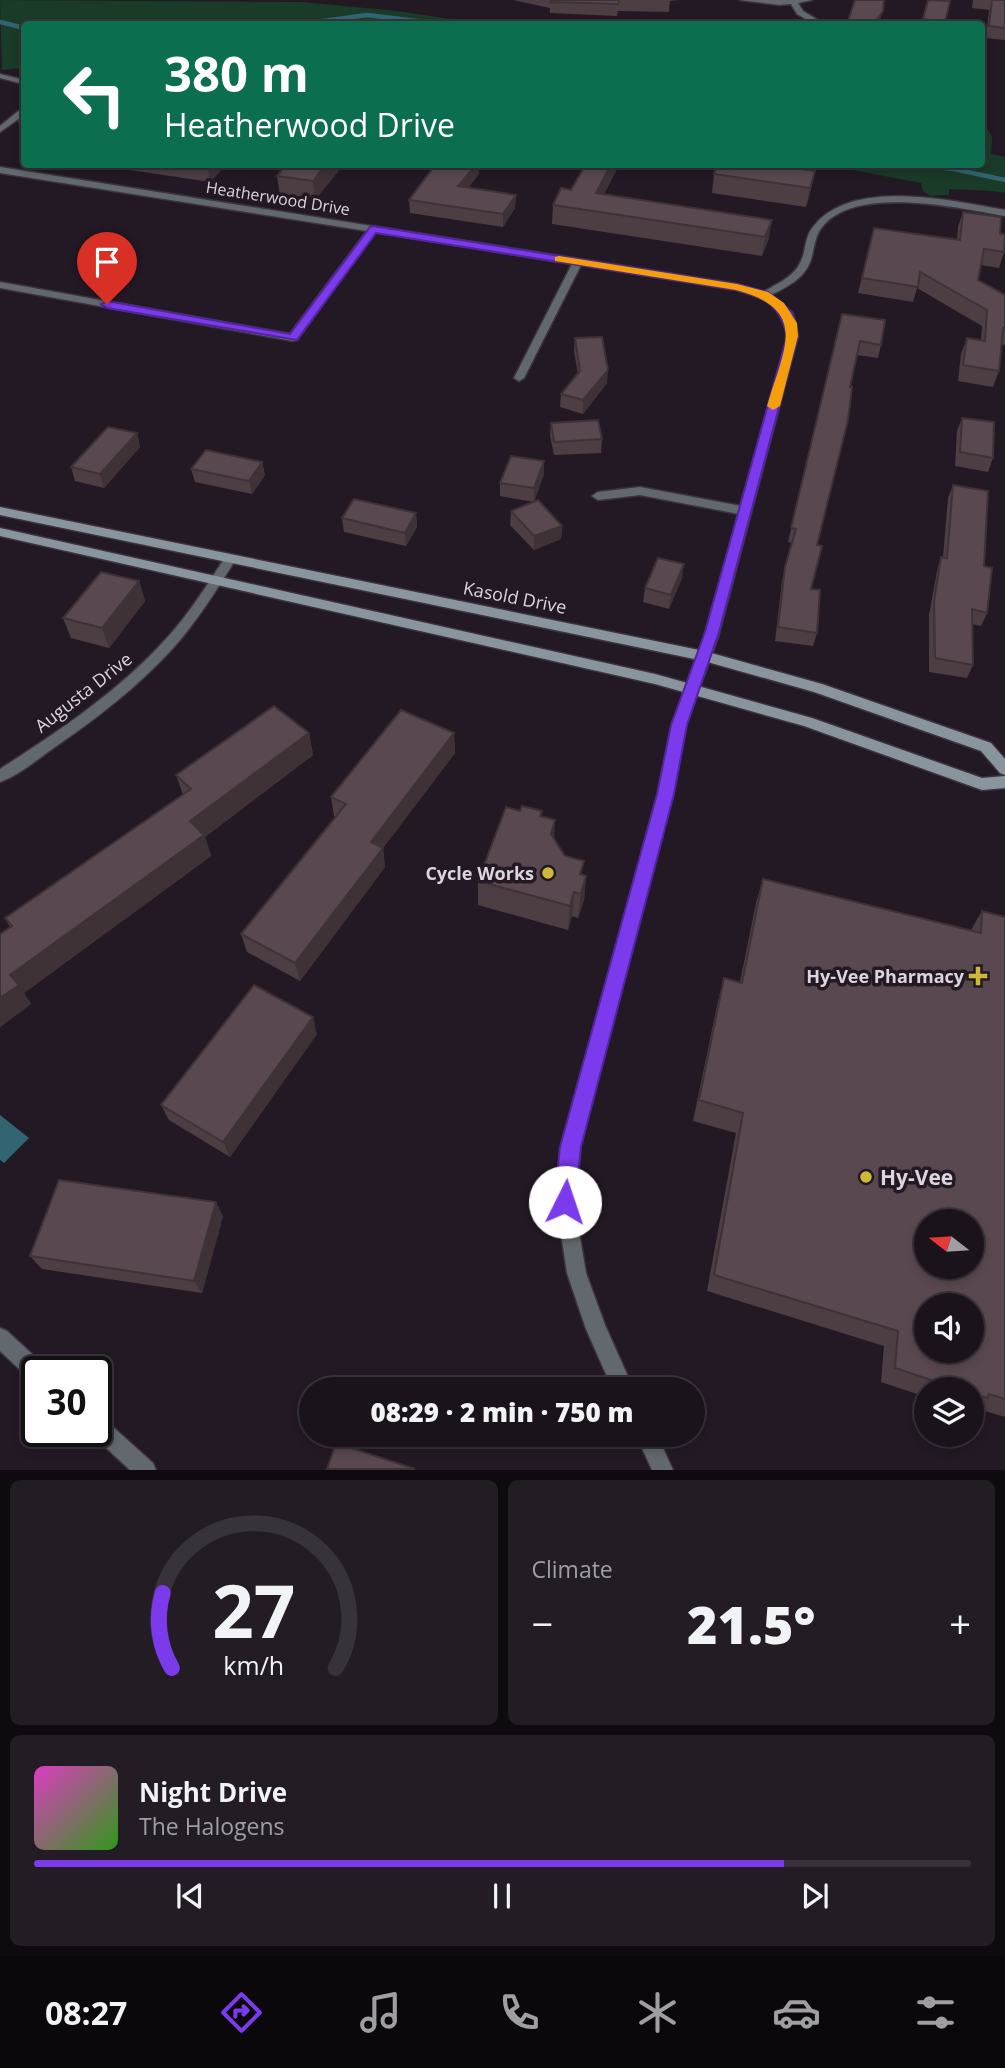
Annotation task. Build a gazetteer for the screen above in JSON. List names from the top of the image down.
{
  "streets": {
    "main road": ["Kasold Drive"],
    "street": ["Heatherwood Drive", "Augusta Drive"]
  },
  "crossings": [
    ["Kasold Drive", "Augusta Drive"]
  ],
  "places": {
    "other": ["Cycle Works", "Hy-Vee"],
    "health": ["Hy-Vee Pharmacy"]
  },
  "north": "left",
  "page": {
    "turn": ["380 m", "Heatherwood Drive"],
    "limit": "30",
    "trip": "08:29 · 2 min · 750 m",
    "tile": "Climate",
    "heat": ["−", "21.5°", "+"],
    "song": ["Night Drive", "The Halogens"],
    "tabs": "08:27",
    "gauge": ["27", "km/h"]
  }
}
